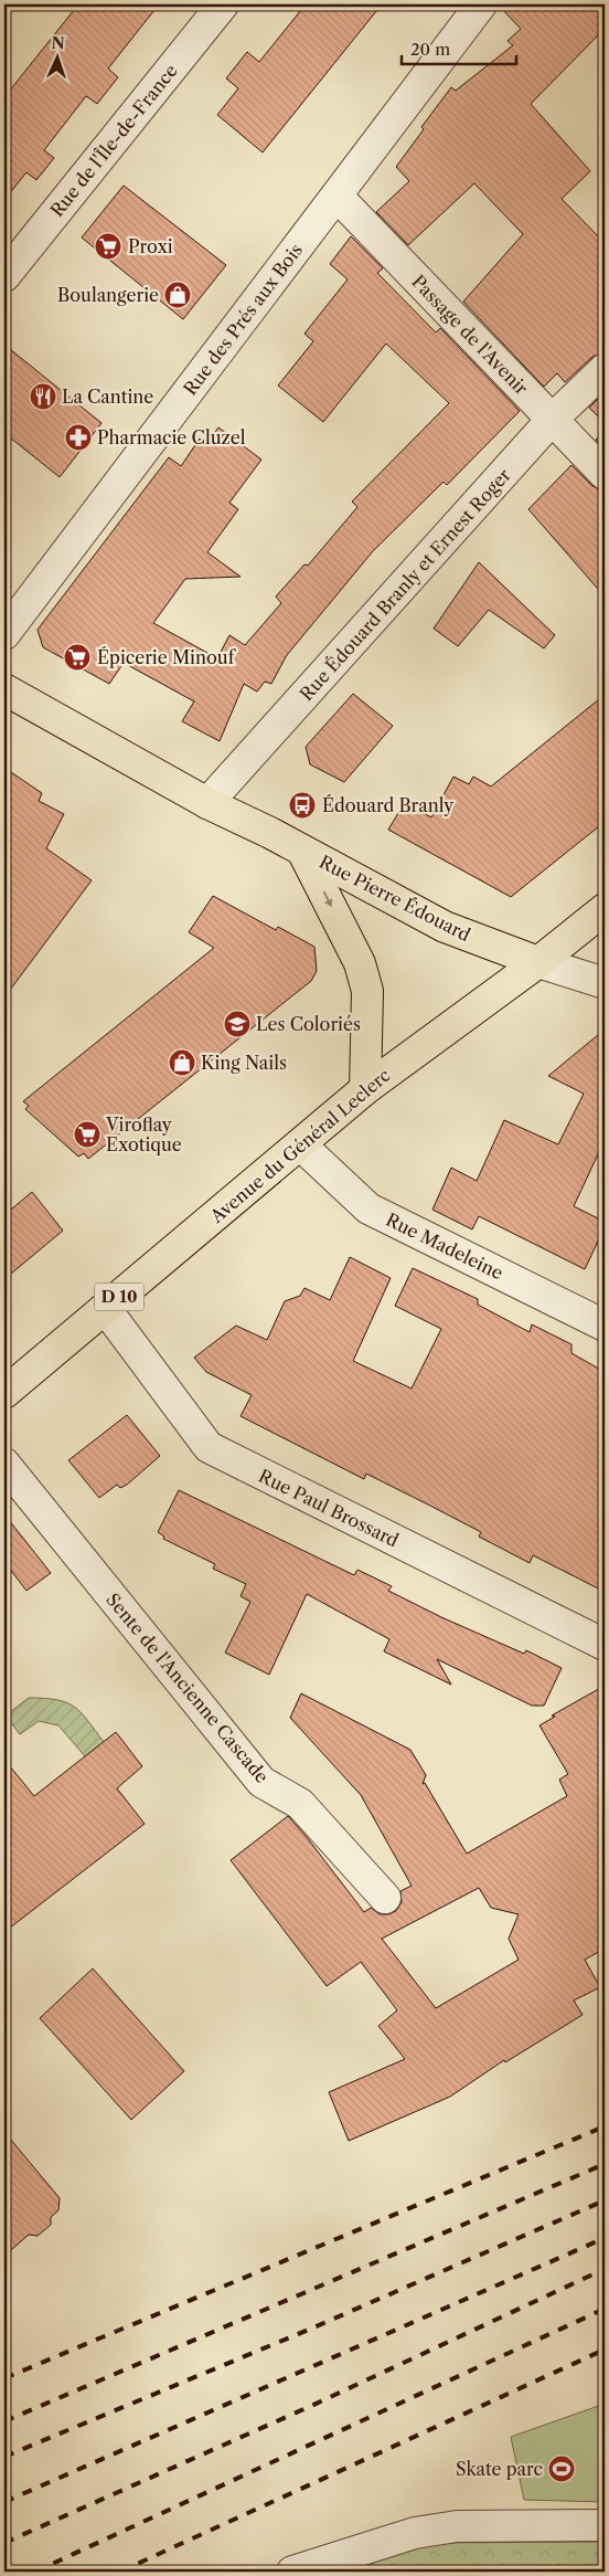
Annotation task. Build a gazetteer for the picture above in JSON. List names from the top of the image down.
{
  "streets": {
    "main road": ["Rue Pierre Édouard", "Avenue du Général Leclerc", "D 10"],
    "street": [
      "Rue de l'Île-de-France",
      "Rue des Prés aux Bois",
      "Passage de l'Avenir",
      "Rue Édouard Branly et Ernest Roger",
      "Rue Madeleine",
      "Rue Paul Brossard",
      "Sente de l'Ancienne Cascade"
    ]
  },
  "crossings": [
    ["Rue des Prés aux Bois", "Passage de l'Avenir"],
    ["Passage de l'Avenir", "Rue Édouard Branly et Ernest Roger"],
    ["Rue Pierre Édouard", "Avenue du Général Leclerc"],
    ["Avenue du Général Leclerc", "Rue Madeleine"],
    ["Avenue du Général Leclerc", "Rue Paul Brossard"]
  ],
  "one_way": ["Rue Pierre Édouard"],
  "places": {
    "supermarket": ["Proxi", "Épicerie Minouf", "Viroflay Exotique"],
    "shop": ["Boulangerie", "King Nails"],
    "restaurant": ["La Cantine"],
    "pharmacy": ["Pharmacie Cluzel"],
    "bus stop": ["Édouard Branly"],
    "school or university": ["Les Coloriés"],
    "sports": ["Skate parc"]
  },
  "scale_bar": "20 m",
  "north": "top"
}
